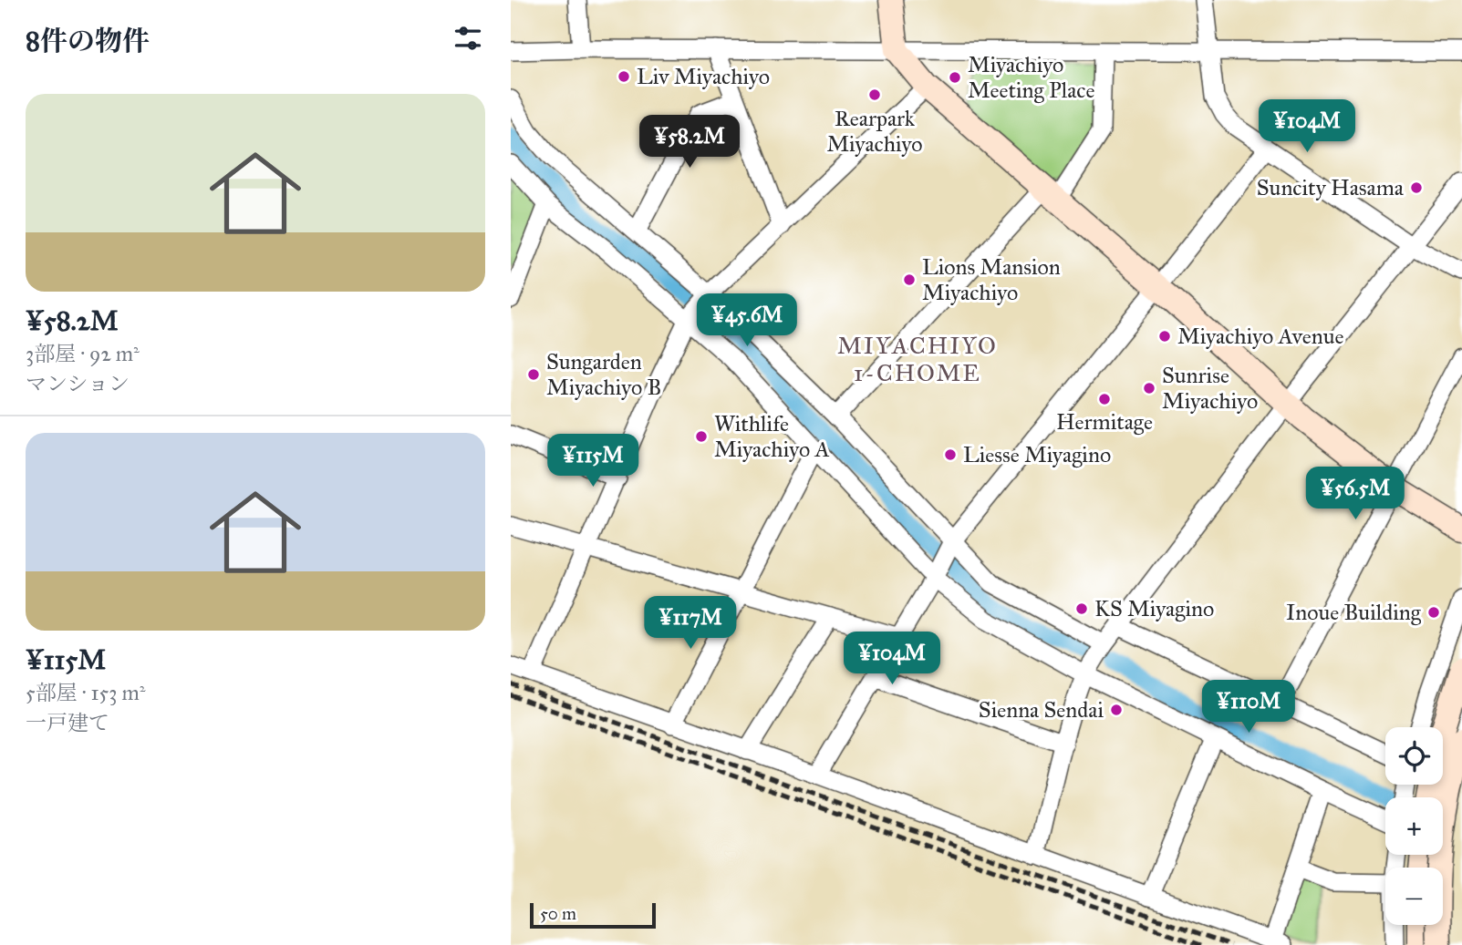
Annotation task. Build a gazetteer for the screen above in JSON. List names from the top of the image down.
{
  "districts": ["MIYACHIYO 1-CHOME"],
  "places": [
    "Liv Miyachiyo",
    "Miyachiyo Meeting Place",
    "Rearpark Miyachiyo",
    "Suncity Hasama",
    "Lions Mansion Miyachiyo",
    "Miyachiyo Avenue",
    "Sungarden Miyachiyo B",
    "Sunrise Miyachiyo",
    "Hermitage",
    "Withlife Miyachiyo A",
    "Liesse Miyagino",
    "KS Miyagino",
    "Inoue Building",
    "Sienna Sendai"
  ],
  "scale_bar": "50 m",
  "page": {
    "heading": "8件の物件",
    "list": [
      {
        "name": "¥58.2M",
        "note": "3部屋 · 92 m² · マンション"
      },
      {
        "name": "¥115M",
        "note": "5部屋 · 153 m² · 一戸建て"
      }
    ],
    "price": [
      "¥104M",
      "¥58.2M",
      "¥45.6M",
      "¥115M",
      "¥56.5M",
      "¥117M",
      "¥104M",
      "¥110M"
    ],
    "map_buttons": ["+", "−"],
    "scale": "50 m"
  }
}
